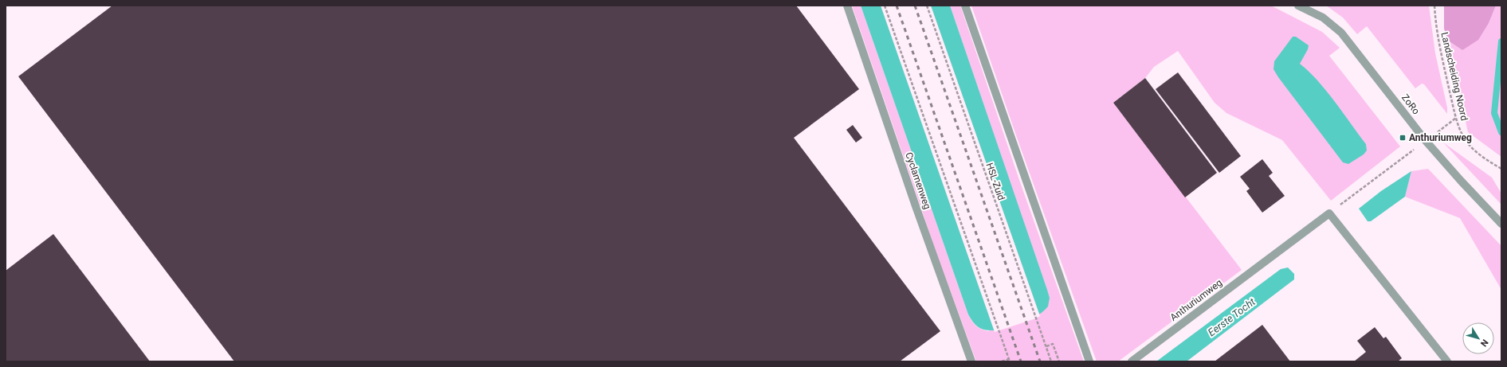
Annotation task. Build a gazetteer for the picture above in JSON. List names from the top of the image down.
{
  "streets": {
    "street": ["ZoRo", "Cyclamenweg", "Anthuriumweg"],
    "path": ["Landscheiding Noord", "HSL-Zuid"]
  },
  "water": ["Eerste Tocht"],
  "places": {
    "transit": ["Anthuriumweg"]
  },
  "north": "bottom right"
}
